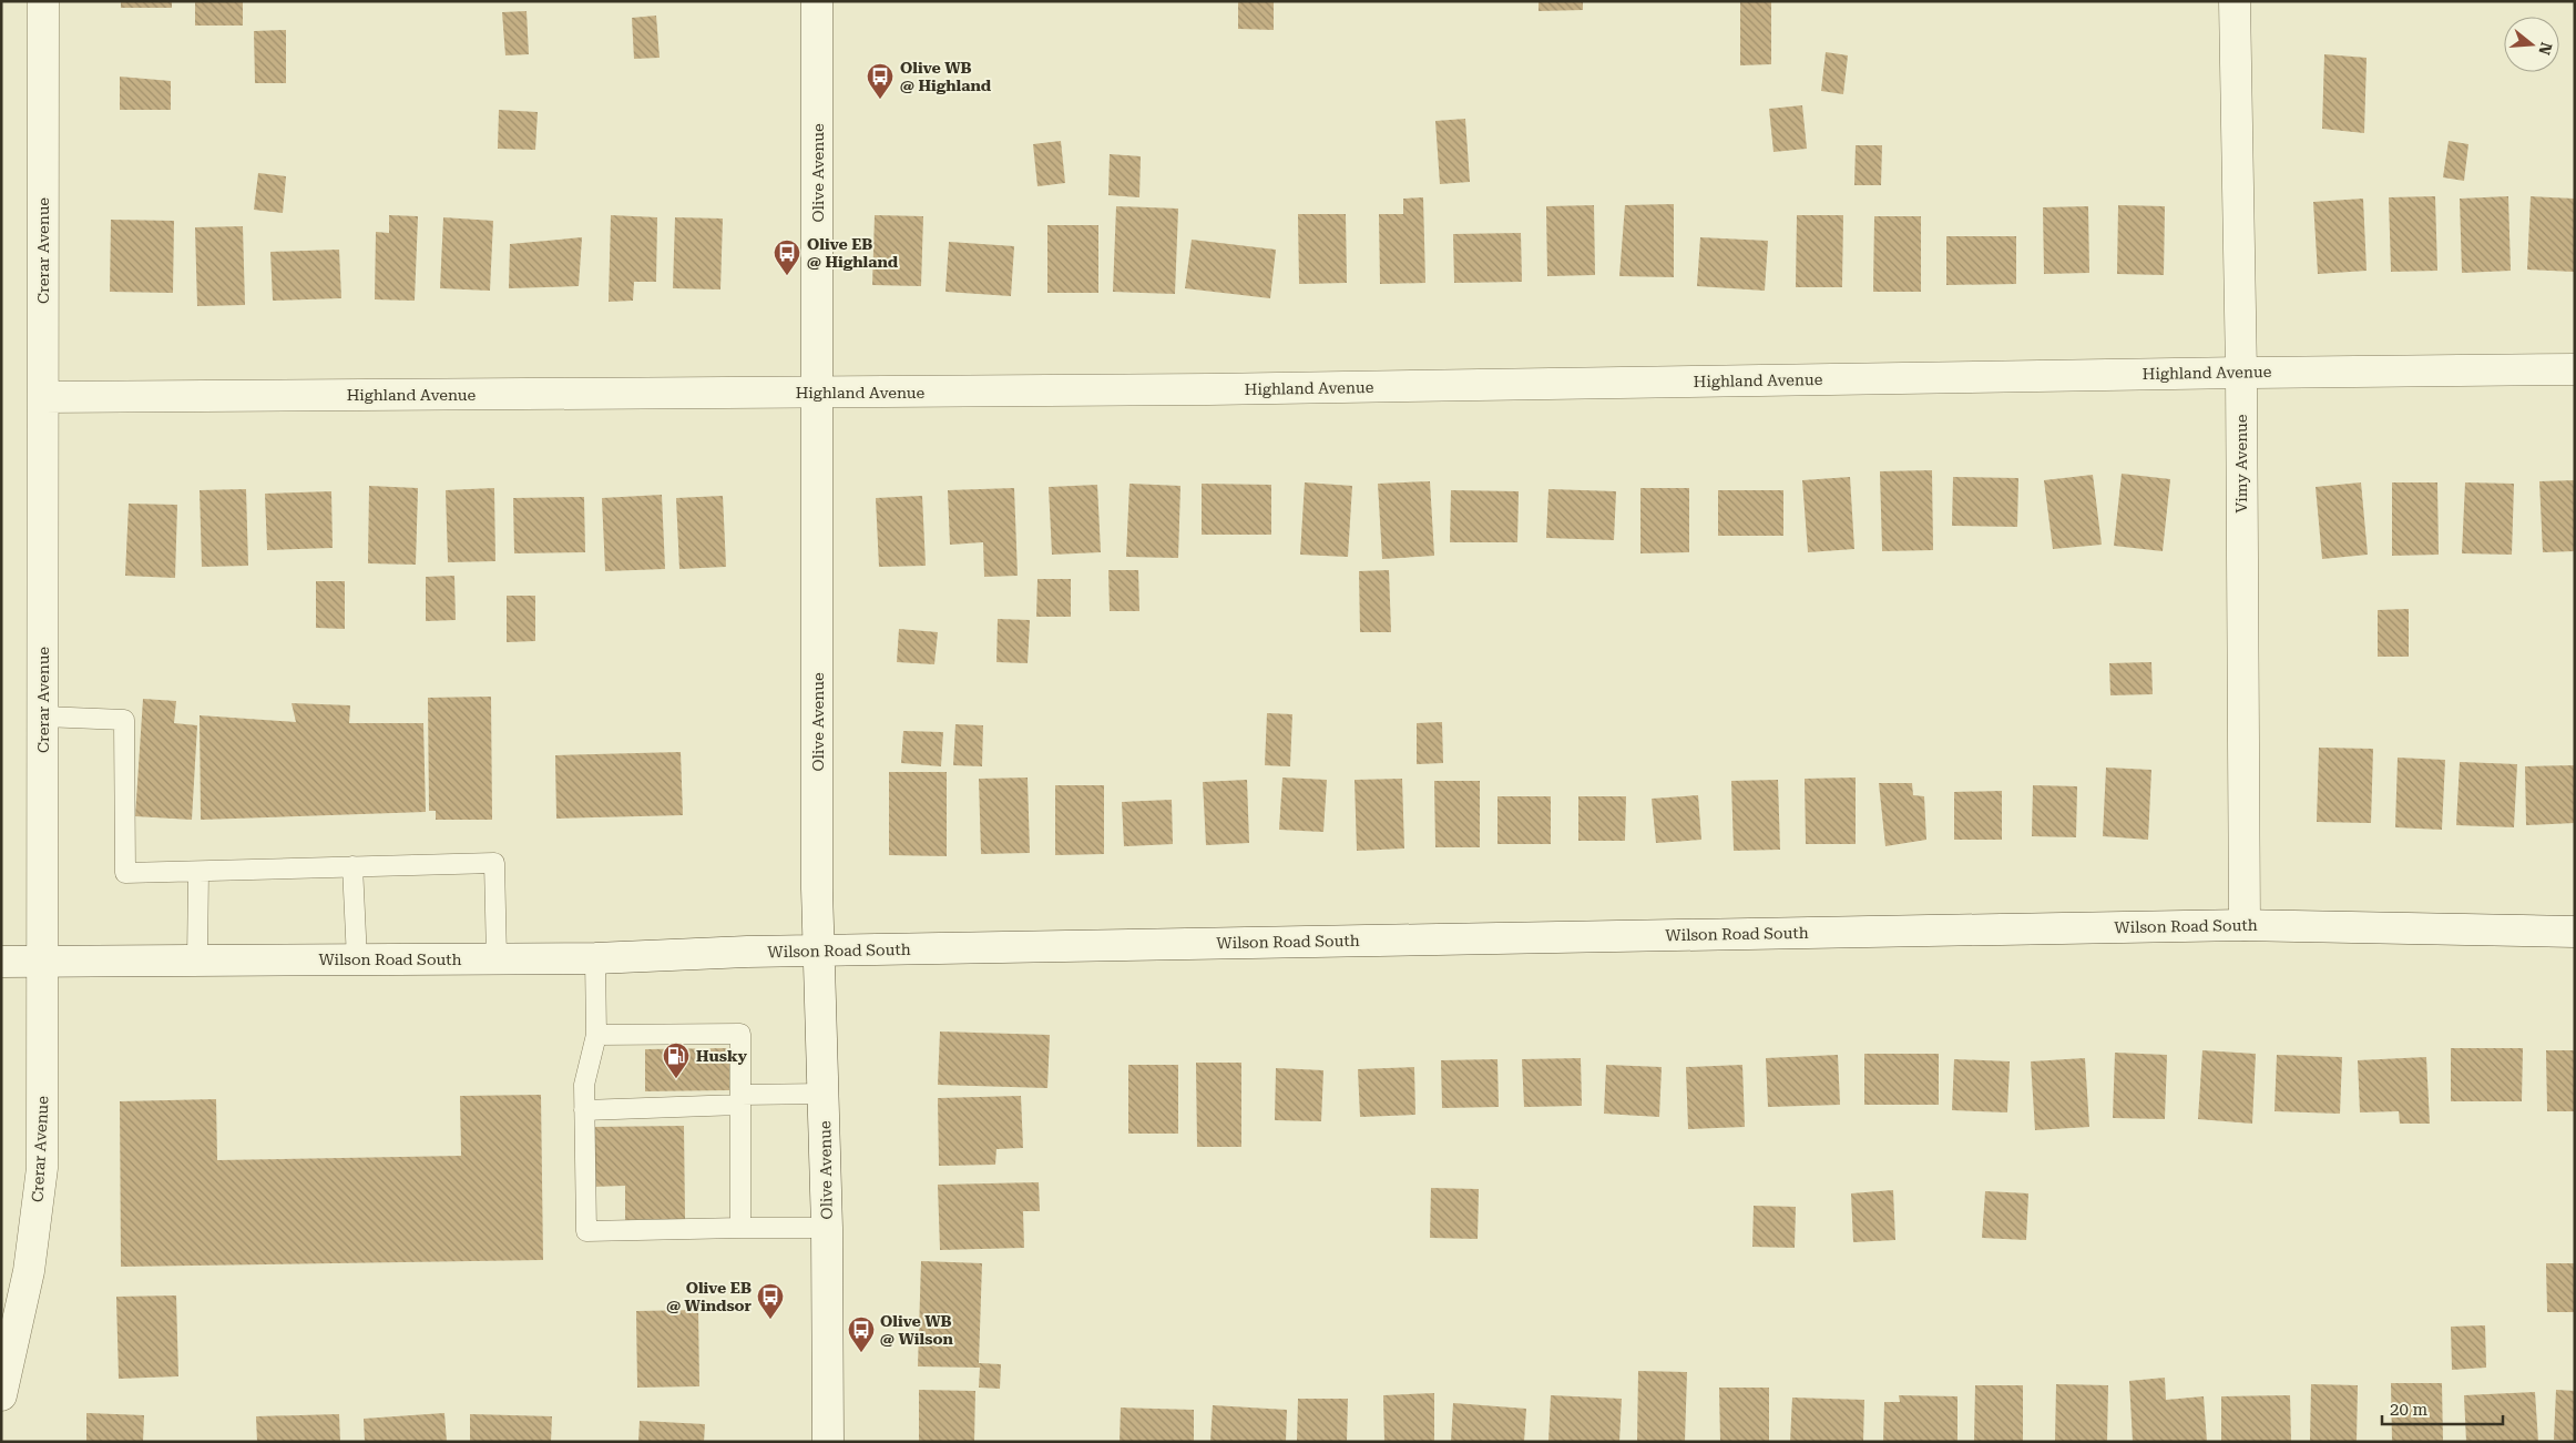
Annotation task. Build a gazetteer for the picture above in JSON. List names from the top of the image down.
{
  "streets": {
    "street": [
      "Olive Avenue",
      "Crerar Avenue",
      "Highland Avenue",
      "Vimy Avenue",
      "Wilson Road South"
    ]
  },
  "crossings": [
    ["Olive Avenue", "Highland Avenue"],
    ["Olive Avenue", "Wilson Road South"],
    ["Crerar Avenue", "Highland Avenue"],
    ["Crerar Avenue", "Wilson Road South"],
    ["Highland Avenue", "Vimy Avenue"],
    ["Vimy Avenue", "Wilson Road South"]
  ],
  "places": {
    "bus stop": [
      "Olive WB @ Highland",
      "Olive EB @ Highland",
      "Olive EB @ Windsor",
      "Olive WB @ Wilson"
    ],
    "fuel station": ["Husky"]
  },
  "scale_bar": "20 m",
  "north": "right"
}
